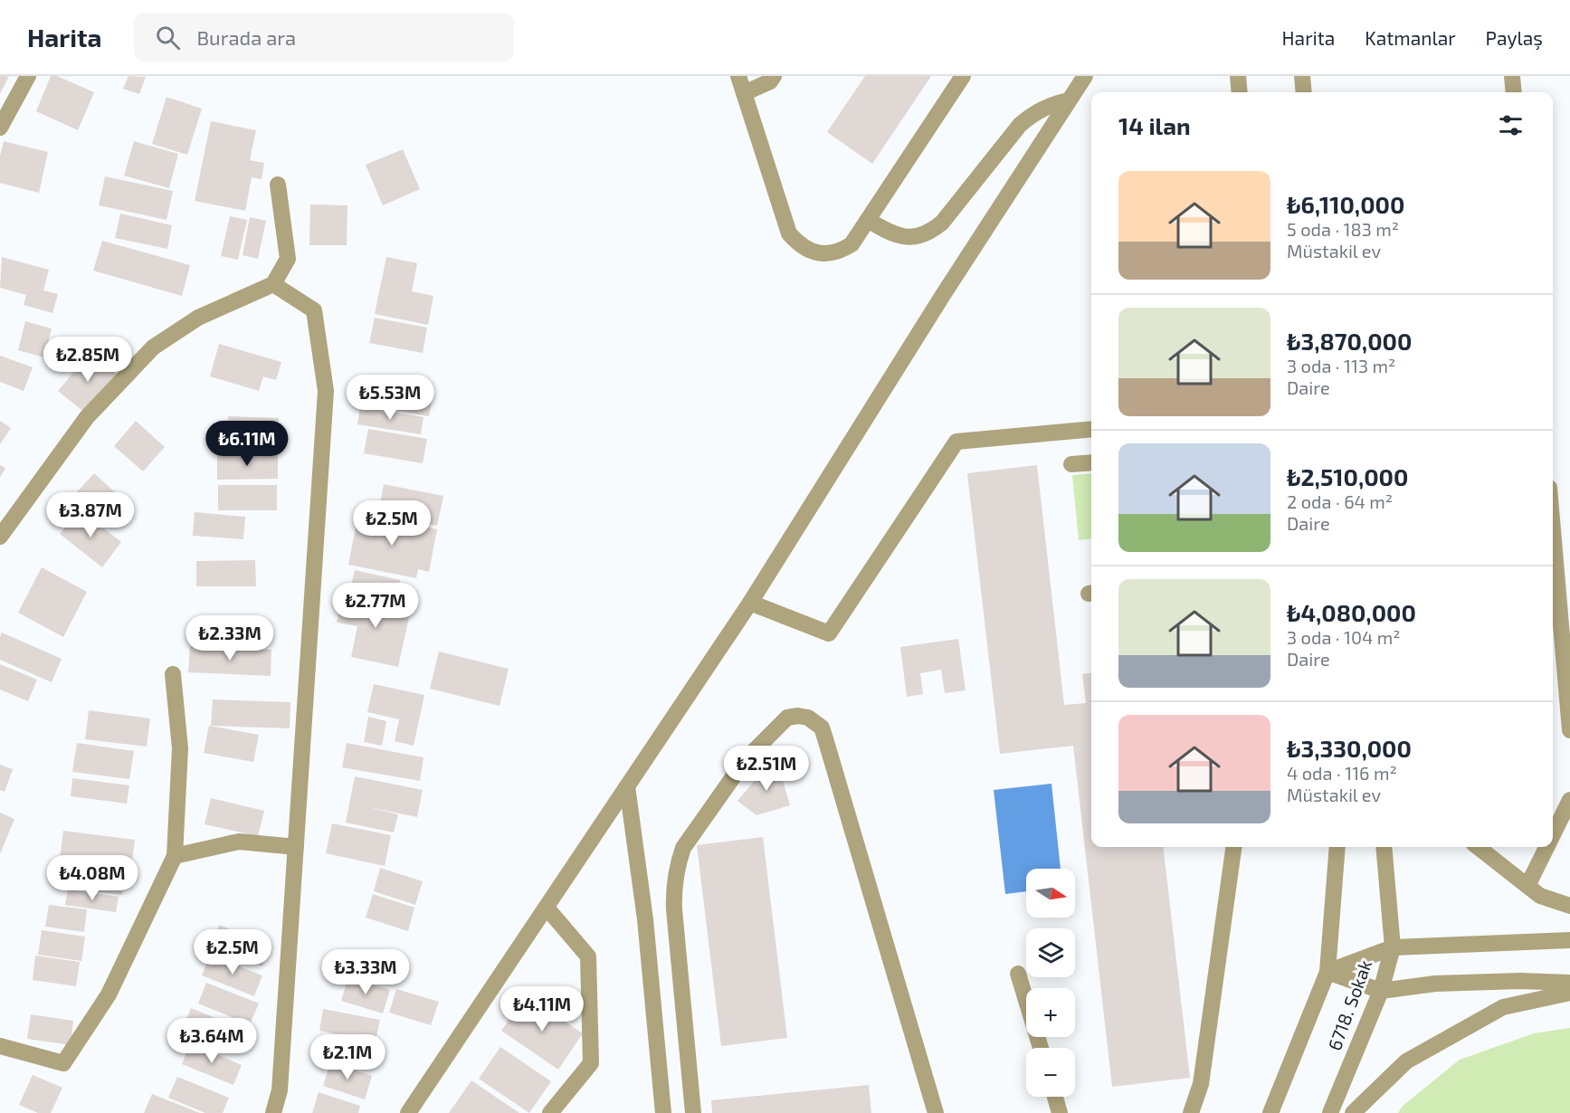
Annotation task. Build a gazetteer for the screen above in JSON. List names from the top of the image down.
{
  "streets": {
    "street": ["6718. Sokak"]
  },
  "north": "right",
  "page": {
    "header": "Harita",
    "search": "Burada ara",
    "nav": ["Harita", "Katmanlar", "Paylaş"],
    "heading": "14 ilan",
    "list": [
      {
        "name": "₺6,110,000",
        "note": "5 oda · 183 m² · Müstakil ev"
      },
      {
        "name": "₺3,870,000",
        "note": "3 oda · 113 m² · Daire"
      },
      {
        "name": "₺2,510,000",
        "note": "2 oda · 64 m² · Daire"
      },
      {
        "name": "₺4,080,000",
        "note": "3 oda · 104 m² · Daire"
      },
      {
        "name": "₺3,330,000",
        "note": "4 oda · 116 m² · Müstakil ev"
      }
    ],
    "price": [
      "₺2.85M",
      "₺5.53M",
      "₺6.11M",
      "₺3.87M",
      "₺2.5M",
      "₺2.77M",
      "₺2.33M",
      "₺2.51M",
      "₺4.08M",
      "₺2.5M",
      "₺3.33M",
      "₺4.11M",
      "₺3.64M",
      "₺2.1M"
    ],
    "map_buttons": ["+", "−"]
  }
}
